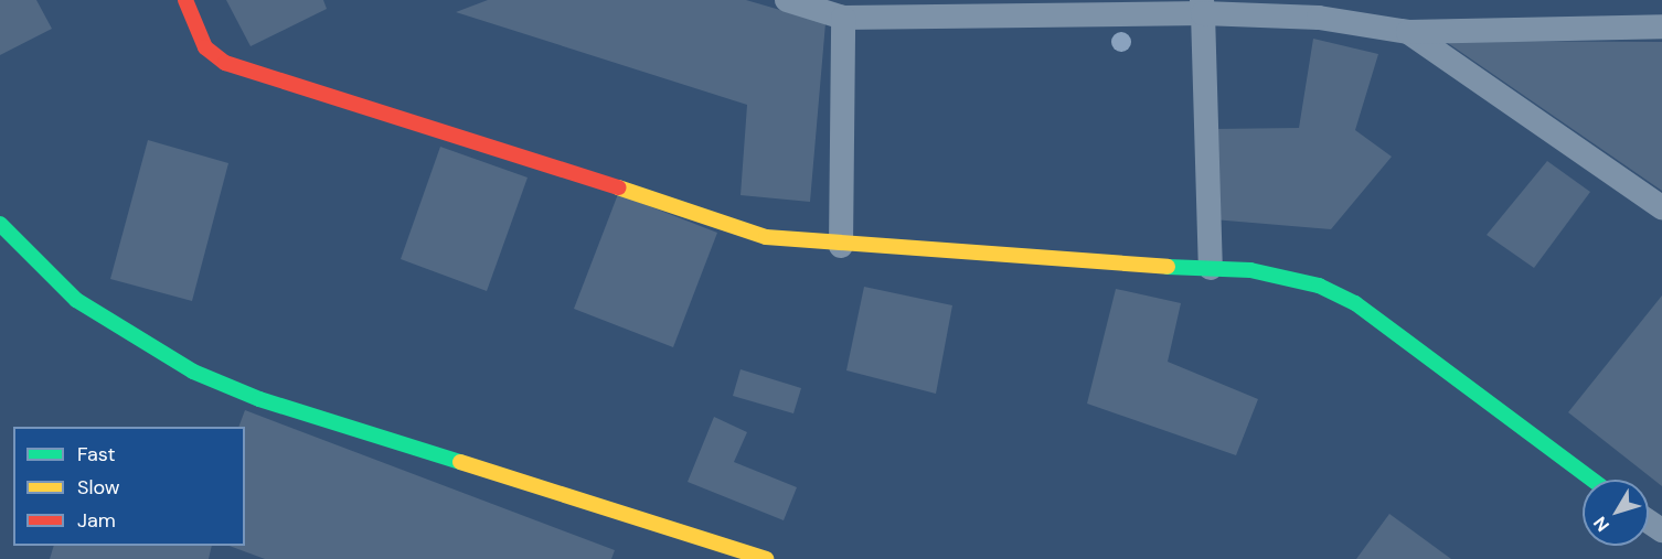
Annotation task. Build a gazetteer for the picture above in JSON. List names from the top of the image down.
{
  "legend": ["Fast", "Slow", "Jam"],
  "north": "bottom left"
}
